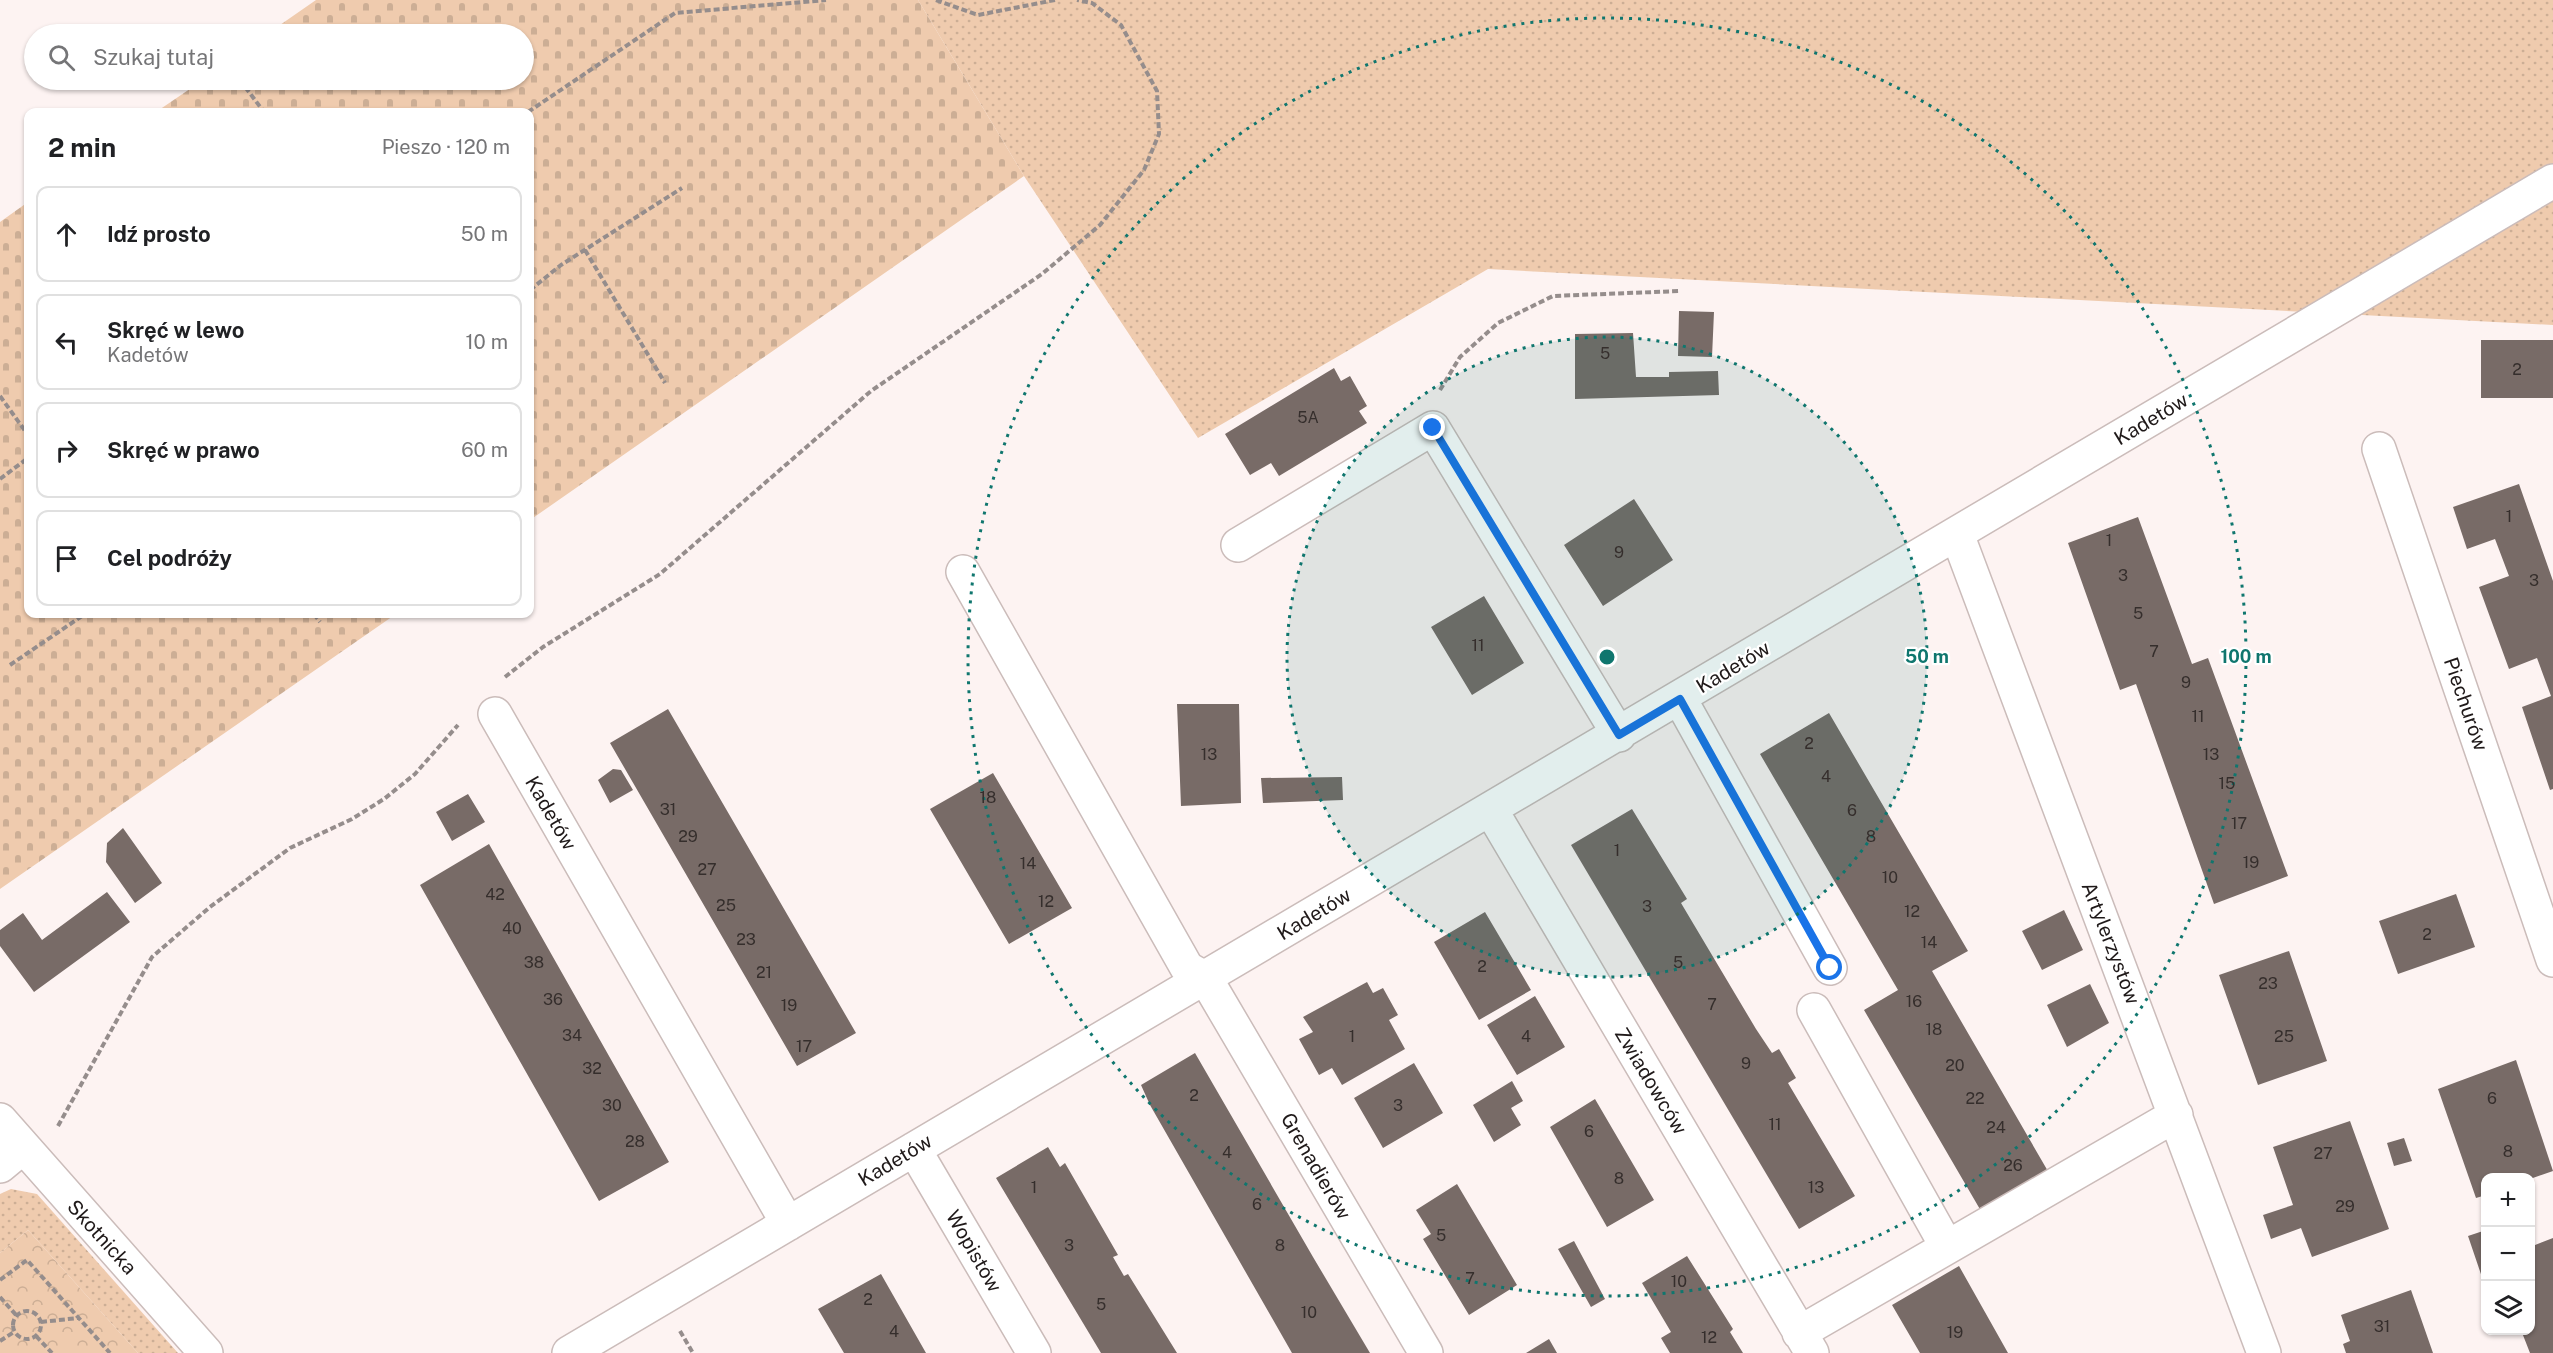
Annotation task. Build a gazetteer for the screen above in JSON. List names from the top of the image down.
{
  "streets": {
    "street": [
      "Kadetów",
      "Piechurów",
      "Artylerzystów",
      "Zwiadowców",
      "Grenadierów",
      "Skotnicka",
      "Wopistów"
    ]
  },
  "crossings": [
    ["Kadetów", "Artylerzystów"],
    ["Kadetów", "Zwiadowców"],
    ["Kadetów", "Grenadierów"],
    ["Kadetów", "Wopistów"]
  ],
  "house_numbers": [
    "5",
    "2",
    "5A",
    "1",
    "1",
    "9",
    "3",
    "3",
    "5",
    "11",
    "7",
    "9",
    "11",
    "2",
    "13",
    "13",
    "4",
    "15",
    "18",
    "31",
    "6",
    "17",
    "29",
    "8",
    "1",
    "19",
    "14",
    "27",
    "10",
    "42",
    "12",
    "25",
    "3",
    "12",
    "40",
    "2",
    "23",
    "14",
    "38",
    "5",
    "2",
    "21",
    "23",
    "36",
    "16",
    "7",
    "19",
    "18",
    "34",
    "1",
    "4",
    "25",
    "17",
    "9",
    "20",
    "32",
    "2",
    "22",
    "6",
    "30",
    "3",
    "11",
    "24",
    "6",
    "28",
    "8",
    "4",
    "27",
    "26",
    "8",
    "1",
    "13",
    "6",
    "29",
    "5",
    "3",
    "8",
    "7",
    "10",
    "2",
    "5",
    "10",
    "31",
    "4",
    "19",
    "12"
  ],
  "page": {
    "search": "Szukaj tutaj",
    "heading": ["2 min", "Pieszo · 120 m"],
    "list": [
      ["Idź prosto", "50 m"],
      ["Skręć w lewo", "Kadetów", "10 m"],
      ["Skręć w prawo", "60 m"],
      "Cel podróży"
    ],
    "map_buttons": ["+", "−"]
  },
  "rings": ["50 m", "100 m"]
}
